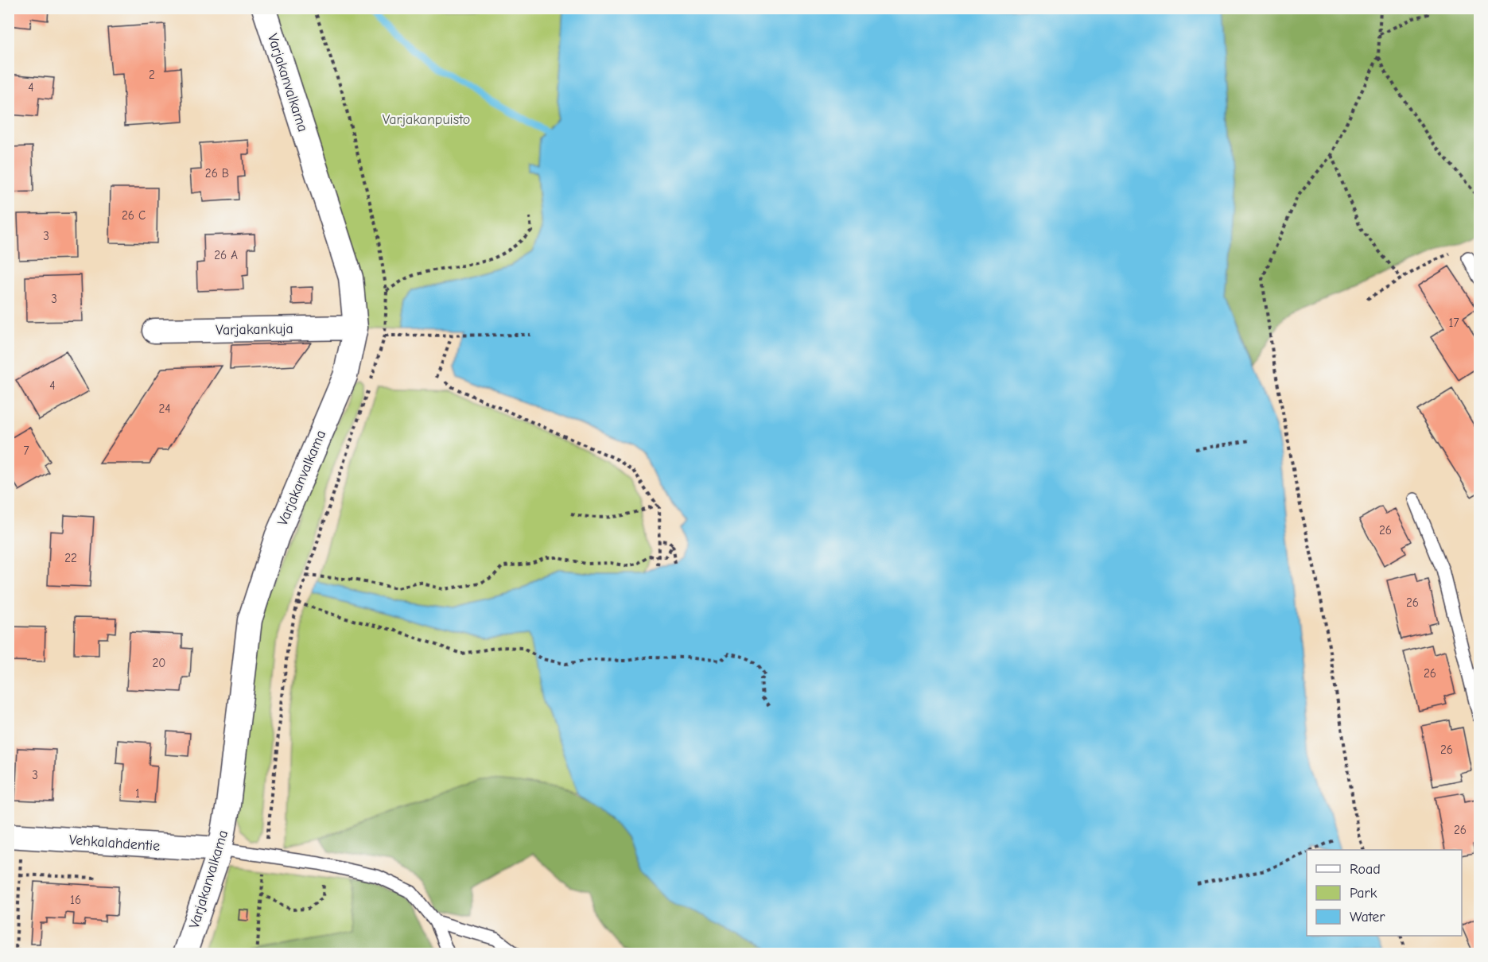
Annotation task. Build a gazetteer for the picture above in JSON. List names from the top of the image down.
{
  "streets": {
    "street": ["Varjakanvalkama", "Varjakankuja", "Vehkalahdentie"]
  },
  "crossings": [
    ["Varjakanvalkama", "Varjakankuja"],
    ["Varjakanvalkama", "Vehkalahdentie"]
  ],
  "parks": ["Varjakanpuisto"],
  "house_numbers": [
    "2",
    "4",
    "26 B",
    "26 C",
    "3",
    "26 A",
    "3",
    "17",
    "4",
    "24",
    "7",
    "26",
    "22",
    "26",
    "20",
    "26",
    "26",
    "3",
    "1",
    "26",
    "16"
  ],
  "legend": ["Road", "Park", "Water"]
}
